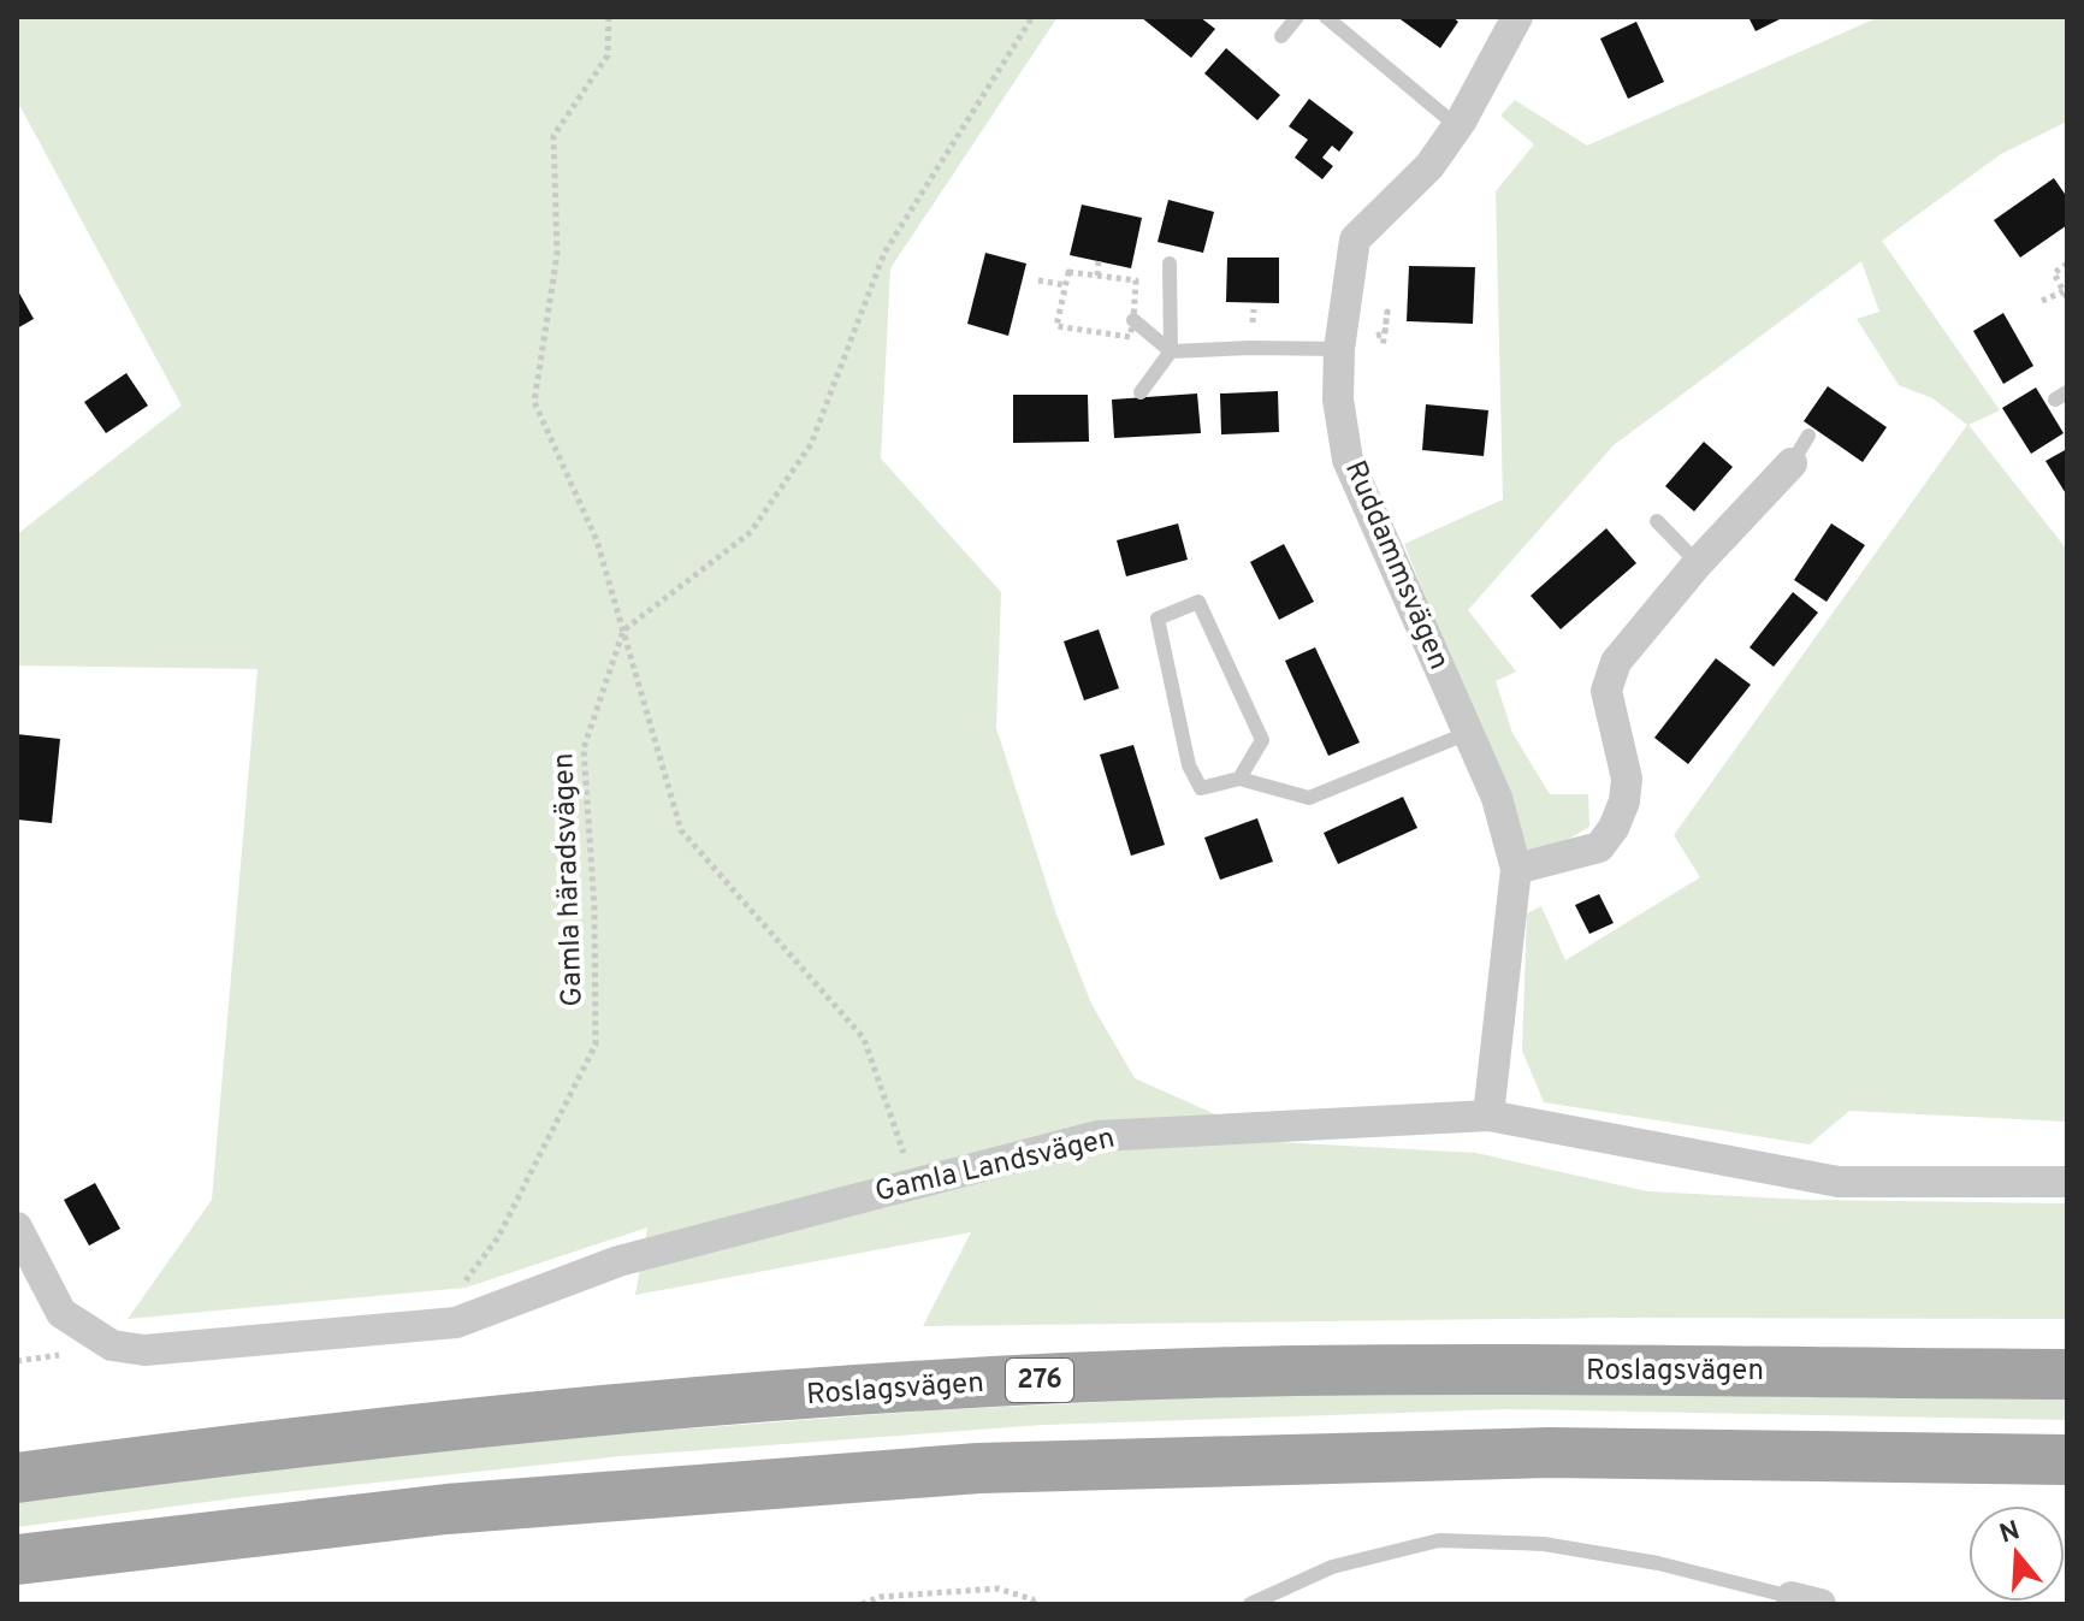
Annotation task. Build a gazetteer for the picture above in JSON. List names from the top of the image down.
{
  "streets": {
    "main road": ["Roslagsvägen", "276"],
    "street": ["Ruddammsvägen", "Gamla Landsvägen"],
    "path": ["Gamla häradsvägen"]
  },
  "crossings": [
    ["Ruddammsvägen", "Gamla Landsvägen"],
    ["Gamla häradsvägen", "Gamla Landsvägen"]
  ],
  "north": "top"
}
